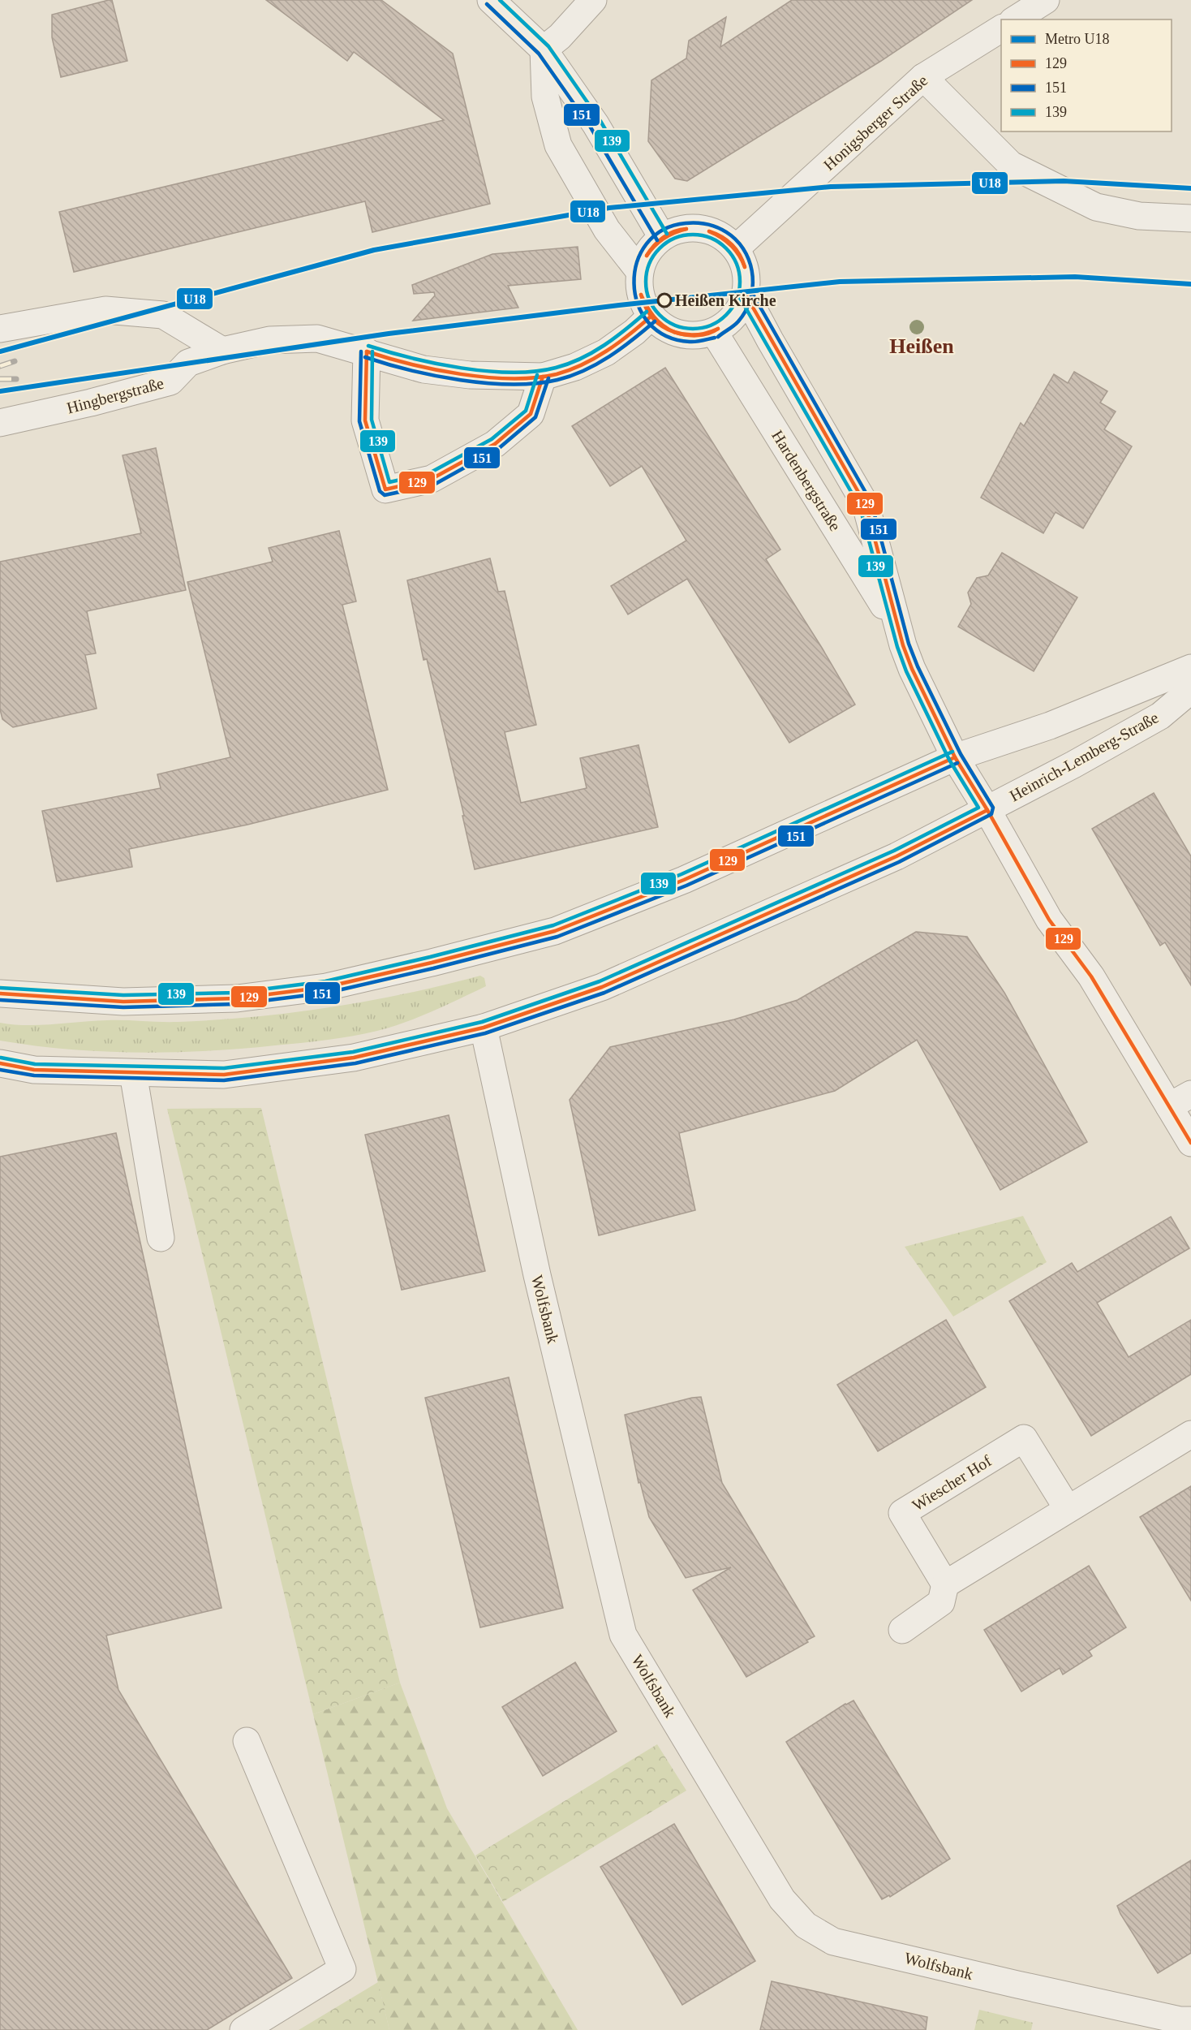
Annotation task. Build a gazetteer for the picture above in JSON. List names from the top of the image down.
{
  "streets": {
    "street": [
      "Honigsberger Straße",
      "Hingbergstraße",
      "Hardenbergstraße",
      "Heinrich-Lemberg-Straße",
      "Wolfsbank",
      "Wiescher Hof"
    ]
  },
  "crossings": [
    ["Honigsberger Straße", "Hingbergstraße"],
    ["Honigsberger Straße", "Hardenbergstraße"],
    ["Hingbergstraße", "Hardenbergstraße"],
    ["Hardenbergstraße", "Heinrich-Lemberg-Straße"],
    ["Heinrich-Lemberg-Straße", "Wolfsbank"]
  ],
  "districts": ["Heißen"],
  "places": ["Heißen Kirche"],
  "lines": [
    "transit line 139",
    "transit line 151",
    "metro line U18",
    "transit line 129"
  ],
  "legend": [
    "Metro U18",
    "129",
    "151",
    "139"
  ]
}
